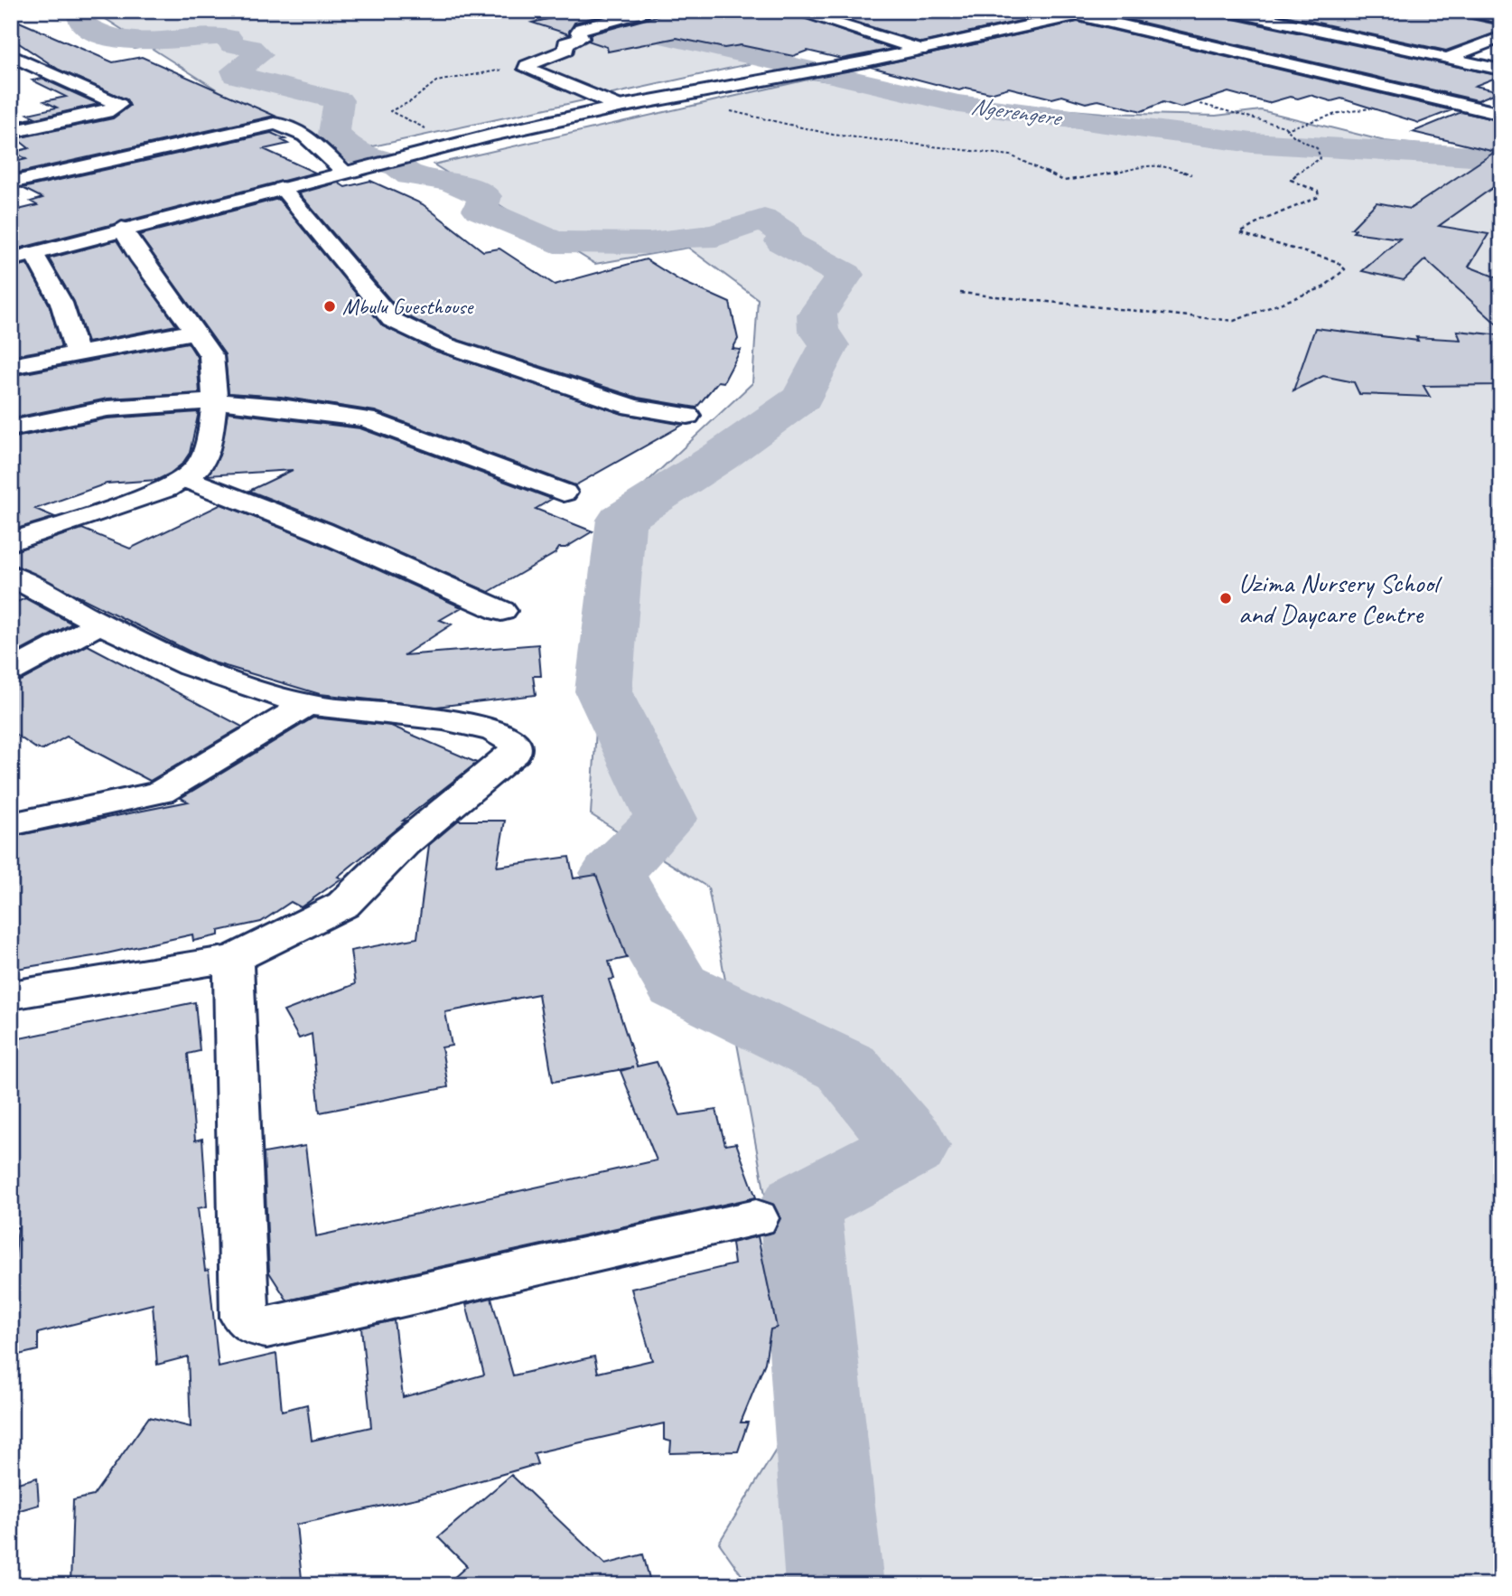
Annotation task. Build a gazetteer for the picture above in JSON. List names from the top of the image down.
{
  "water": ["Ngerengere"],
  "places": ["Mbulu Guesthouse", "Uzima Nursery School and Daycare Centre"]
}
